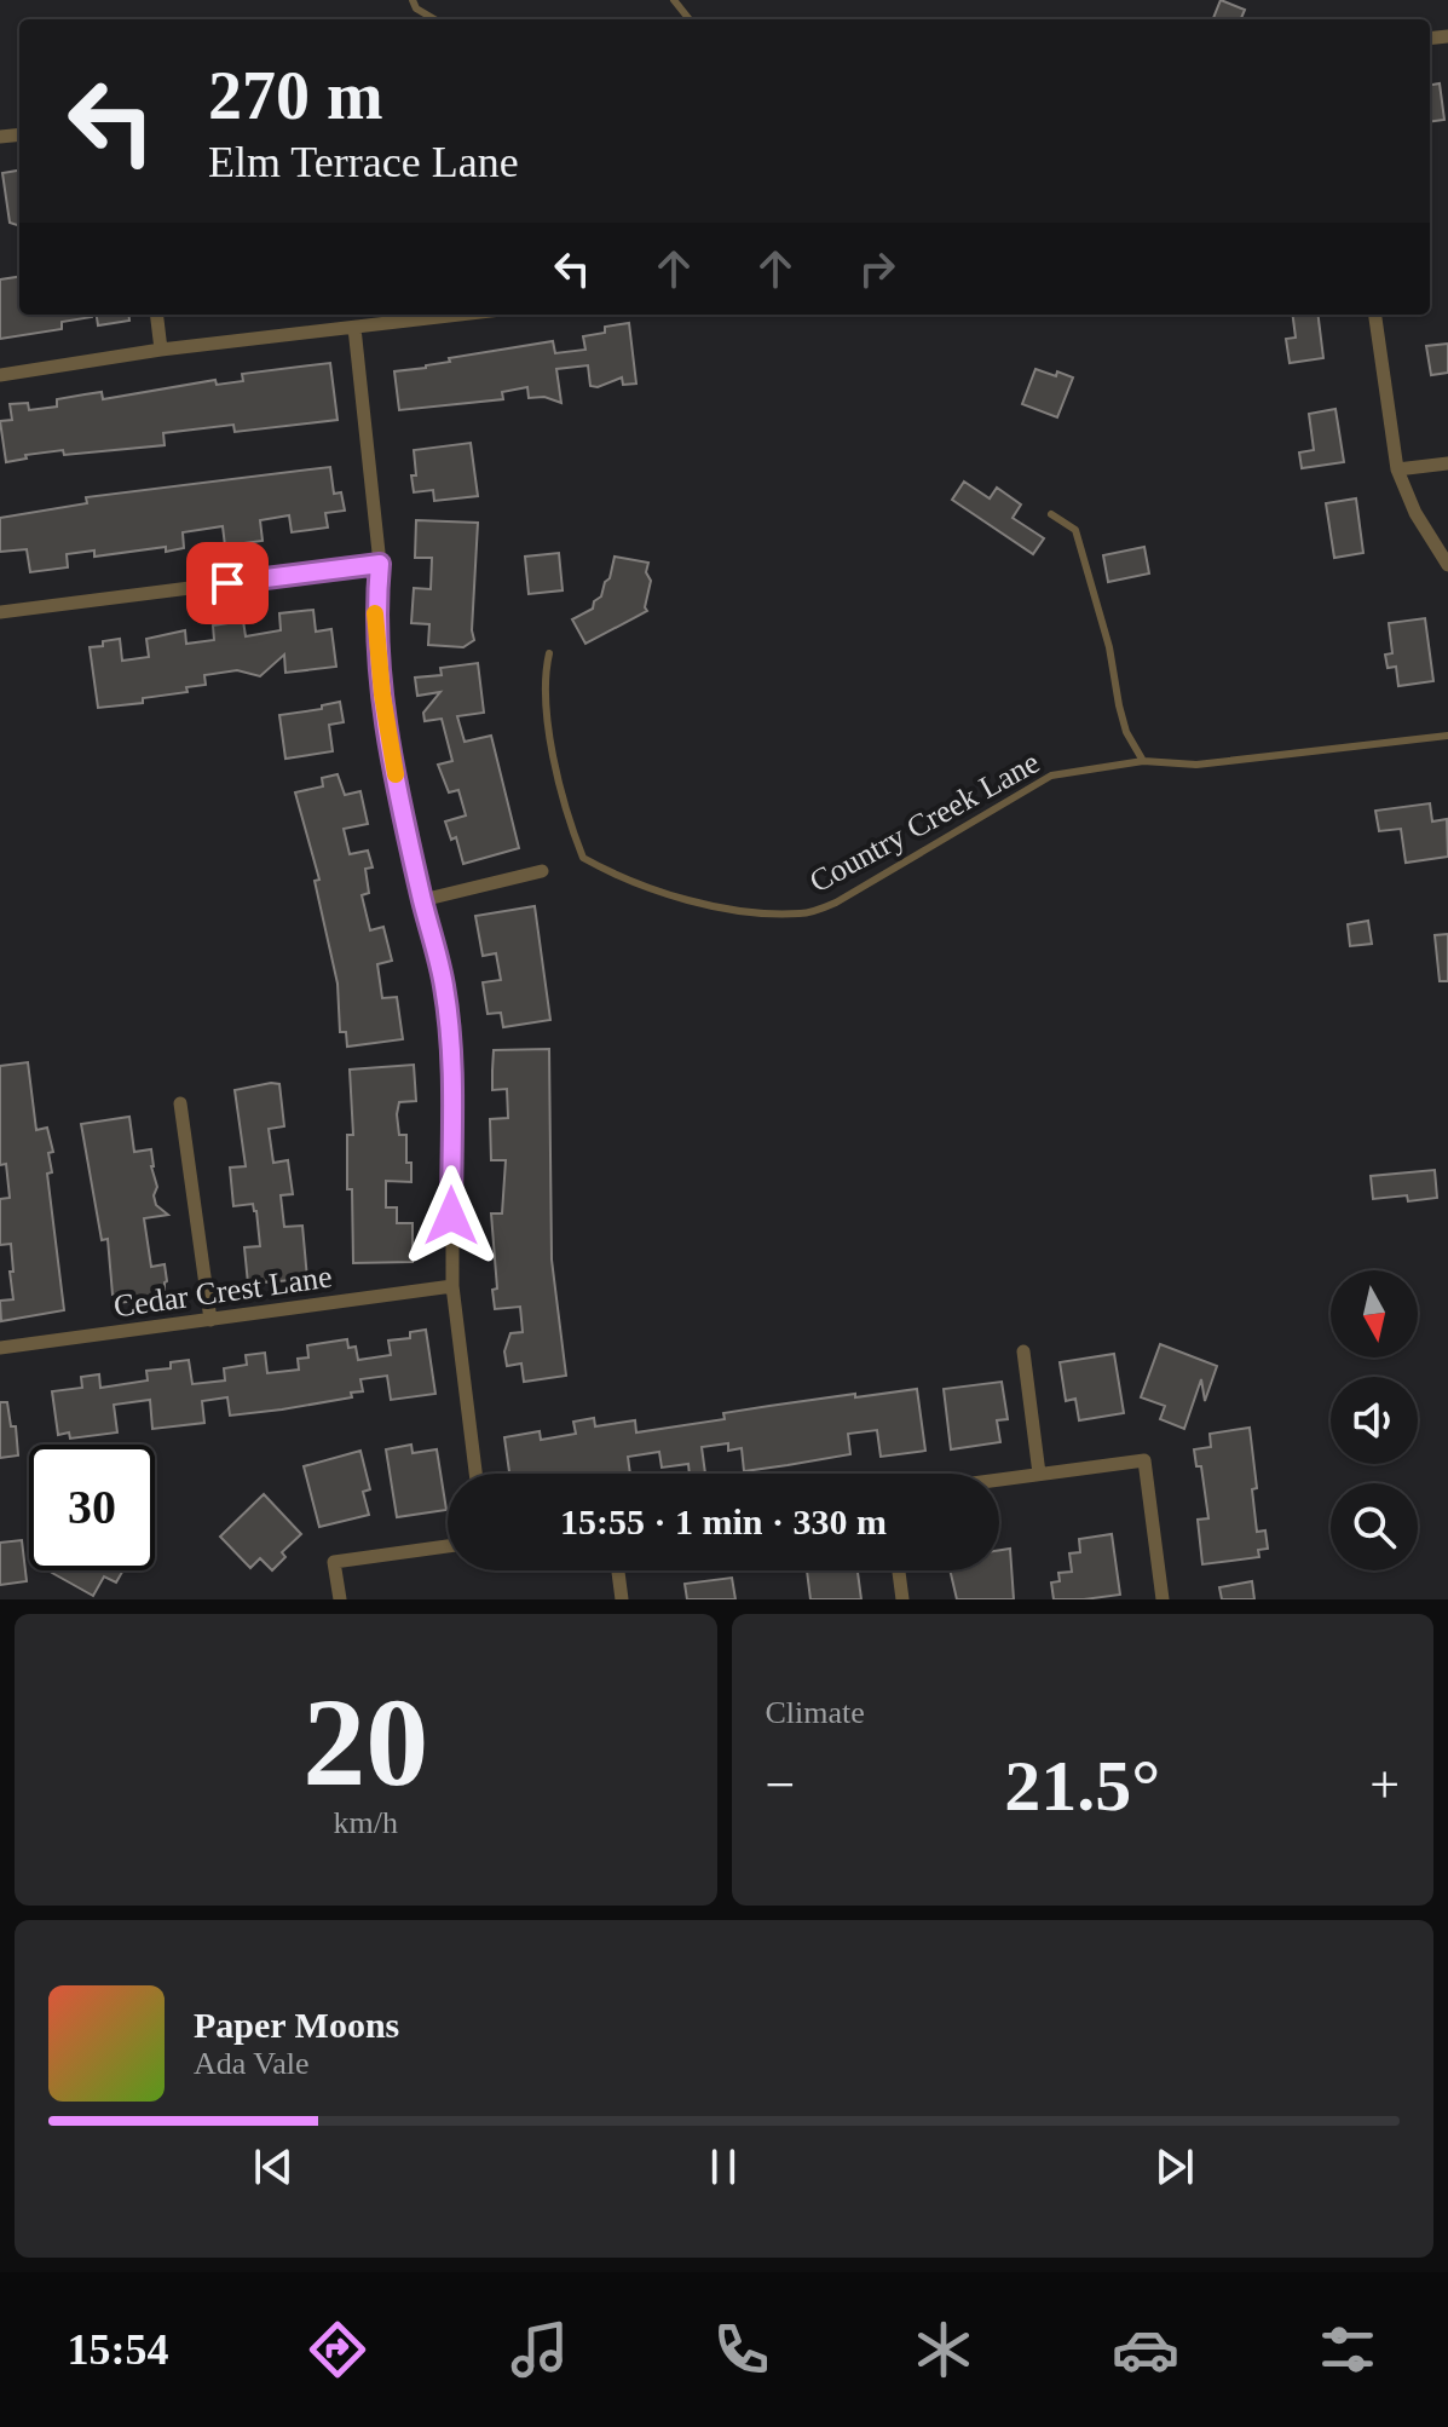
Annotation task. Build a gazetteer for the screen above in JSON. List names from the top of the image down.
{
  "streets": {
    "street": ["Cedar Crest Lane"],
    "lane": ["Country Creek Lane"]
  },
  "north": "bottom",
  "page": {
    "turn": ["270 m", "Elm Terrace Lane"],
    "limit": "30",
    "trip": "15:55 · 1 min · 330 m",
    "tile": [
      ["20", "km/h"],
      "Climate"
    ],
    "heat": ["−", "21.5°", "+"],
    "song": ["Paper Moons", "Ada Vale"],
    "tabs": "15:54"
  }
}
